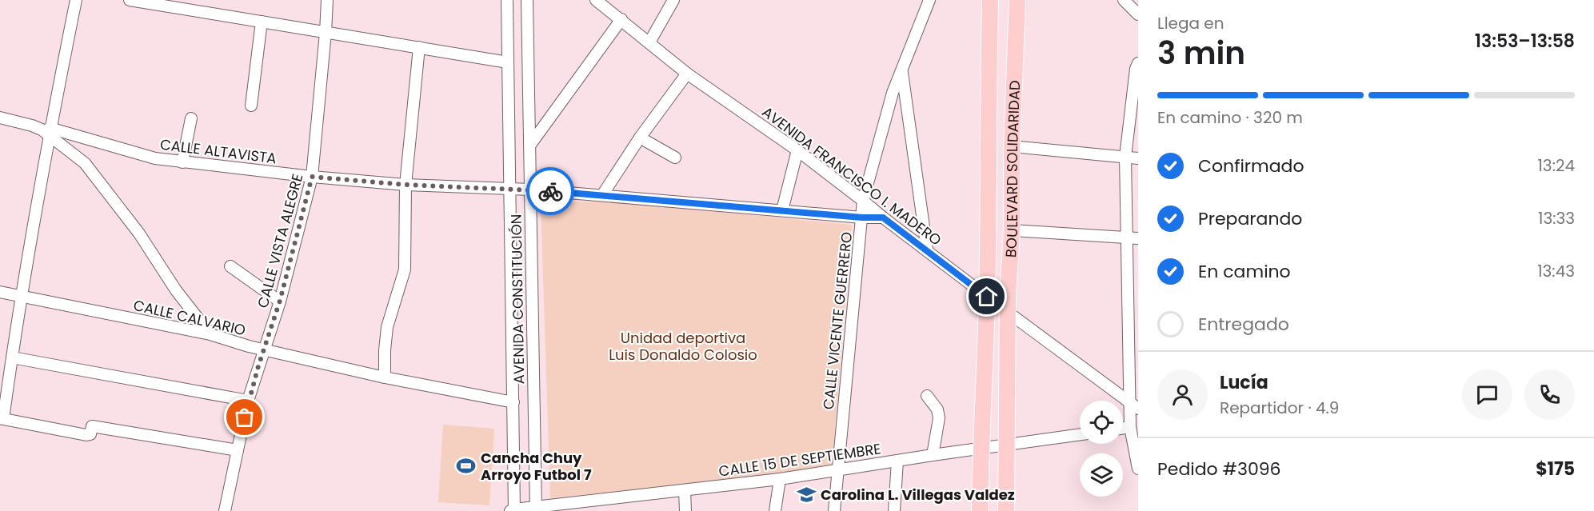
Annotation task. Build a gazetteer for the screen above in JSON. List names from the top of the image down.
{
  "streets": {
    "main road": ["BOULEVARD SOLIDARIDAD"],
    "street": [
      "CALLE ALTAVISTA",
      "AVENIDA FRANCISCO I. MADERO",
      "CALLE VISTA ALEGRE",
      "AVENIDA CONSTITUCIÓN",
      "CALLE CALVARIO",
      "CALLE VICENTE GUERRERO",
      "CALLE 15 DE SEPTIEMBRE"
    ]
  },
  "crossings": [
    ["CALLE ALTAVISTA", "AVENIDA FRANCISCO I. MADERO"],
    ["CALLE ALTAVISTA", "CALLE VISTA ALEGRE"],
    ["CALLE ALTAVISTA", "AVENIDA CONSTITUCIÓN"],
    ["CALLE ALTAVISTA", "CALLE VICENTE GUERRERO"],
    ["BOULEVARD SOLIDARIDAD", "AVENIDA FRANCISCO I. MADERO"],
    ["BOULEVARD SOLIDARIDAD", "CALLE 15 DE SEPTIEMBRE"],
    ["AVENIDA FRANCISCO I. MADERO", "CALLE VICENTE GUERRERO"],
    ["CALLE VISTA ALEGRE", "CALLE CALVARIO"],
    ["AVENIDA CONSTITUCIÓN", "CALLE CALVARIO"],
    ["AVENIDA CONSTITUCIÓN", "CALLE 15 DE SEPTIEMBRE"],
    ["CALLE VICENTE GUERRERO", "CALLE 15 DE SEPTIEMBRE"]
  ],
  "parks": ["Unidad deportiva Luis Donaldo Colosio"],
  "places": {
    "sports": ["Cancha Chuy Arroyo Futbol 7"],
    "school or university": ["Carolina L. Villegas Valdez"]
  },
  "page": {
    "heading": ["3 min", "Llega en", "13:53–13:58"],
    "panel": [
      "Lucía",
      "Repartidor · 4.9",
      "Pedido #3096",
      "$175"
    ],
    "bar": "En camino · 320 m",
    "list": [
      ["Confirmado", "13:24"],
      ["Preparando", "13:33"],
      ["En camino", "13:43"],
      "Entregado"
    ]
  }
}
